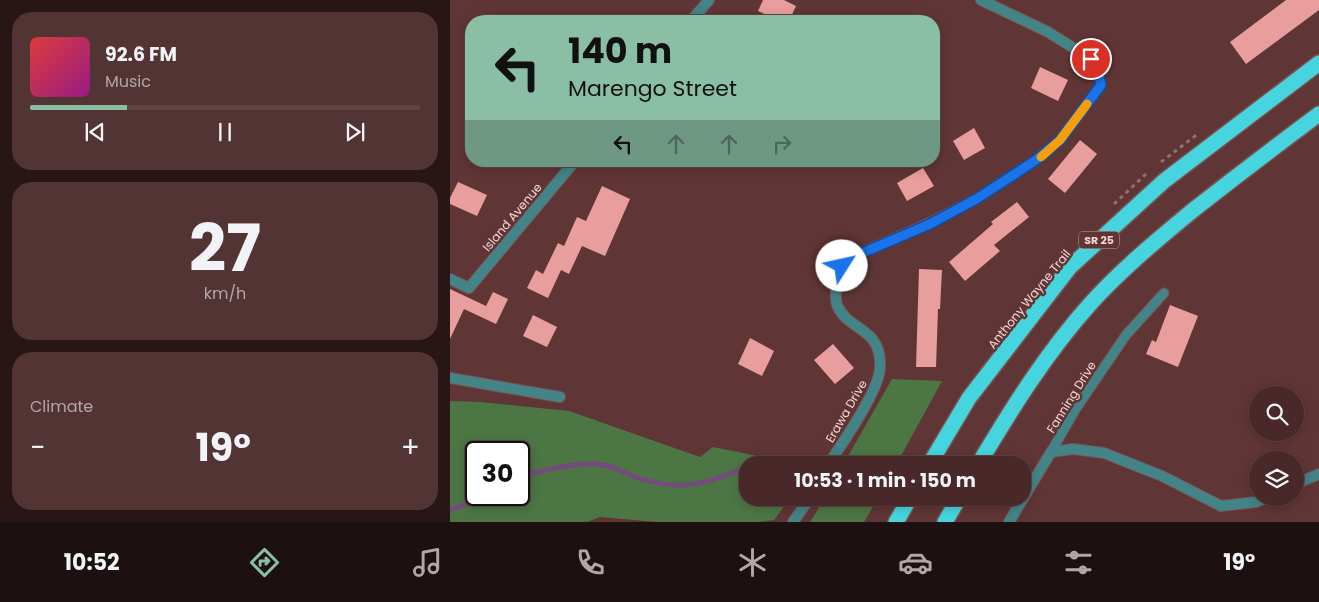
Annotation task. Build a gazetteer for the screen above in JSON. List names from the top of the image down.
{
  "streets": {
    "highway": ["SR 25", "Anthony Wayne Trail"],
    "street": ["Island Avenue", "Fanning Drive", "Erawa Drive"]
  },
  "page": {
    "turn": ["140 m", "Marengo Street"],
    "song": ["92.6 FM", "Music"],
    "tile": [
      ["27", "km/h"],
      "Climate"
    ],
    "heat": ["−", "19°", "+"],
    "limit": "30",
    "trip": "10:53 · 1 min · 150 m",
    "tabs": ["10:52", "19°"]
  }
}
